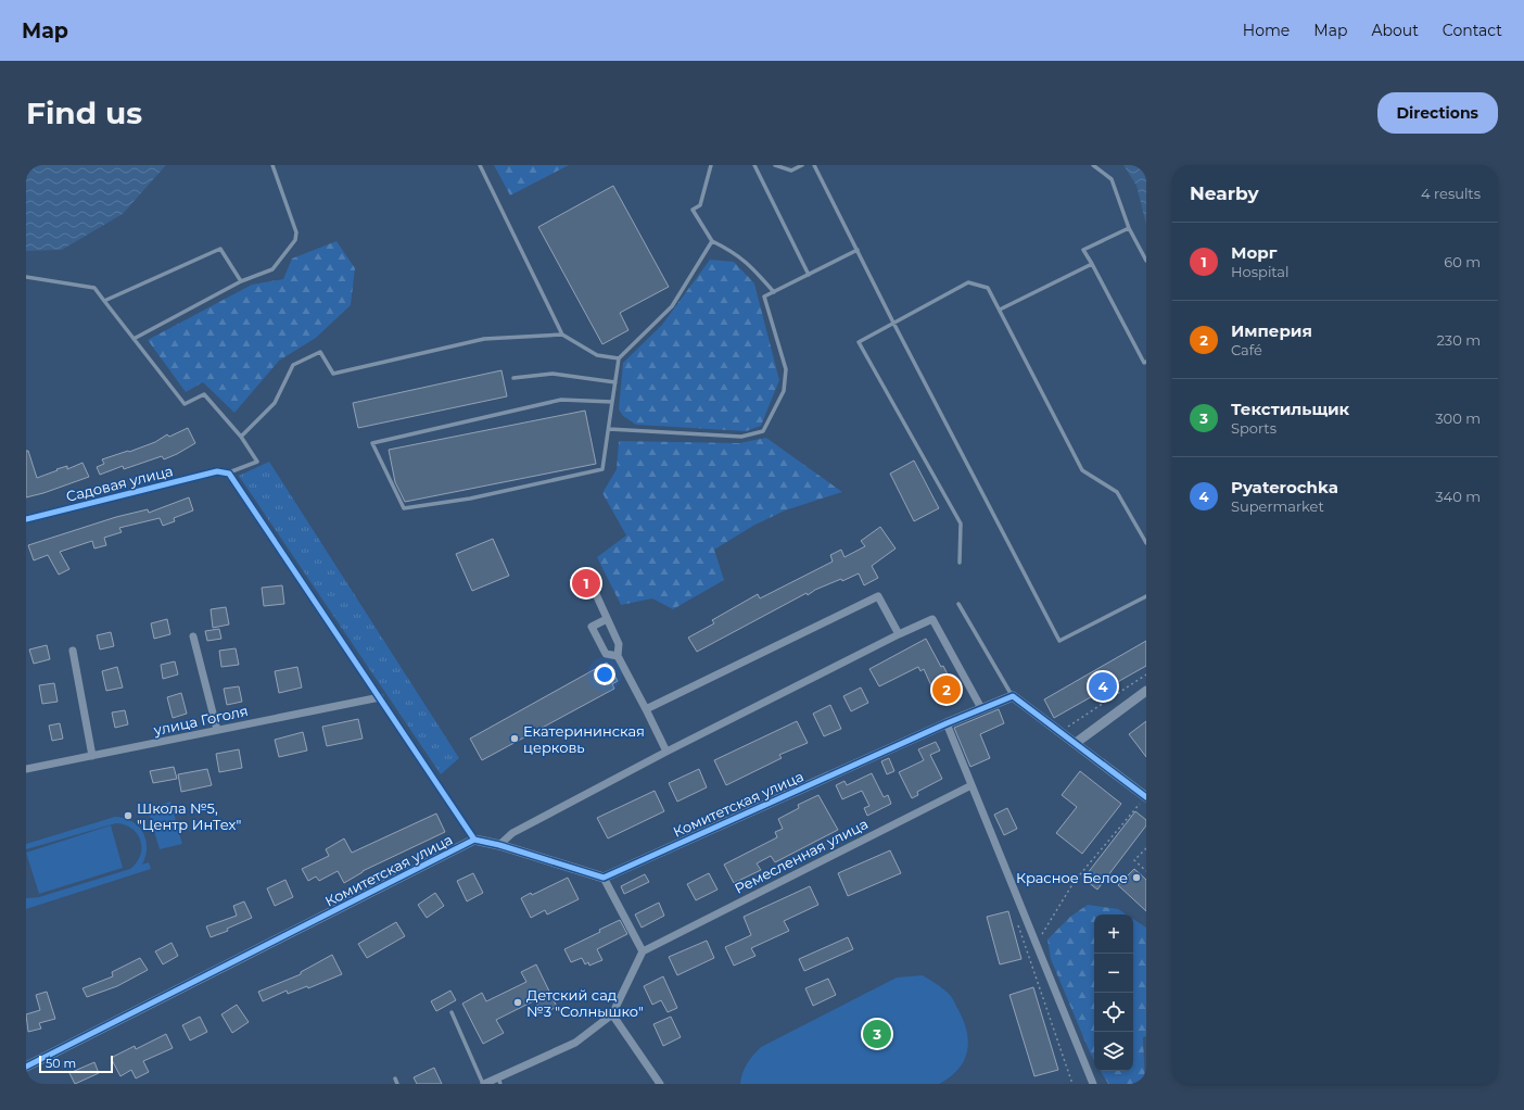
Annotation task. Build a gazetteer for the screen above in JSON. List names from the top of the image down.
{
  "streets": {
    "street": [
      "Садовая улица",
      "улица Гоголя",
      "Комитетская улица",
      "Ремесленная улица"
    ]
  },
  "places": [
    "Екатерининская церковь",
    "Школа №5, \"Центр ИнТех\"",
    "Красное Белое",
    "Детский сад №3 \"Солнышко\""
  ],
  "scale_bar": "50 m",
  "page": {
    "header": "Map",
    "nav": [
      "Home",
      "Map",
      "About",
      "Contact"
    ],
    "buttons": "Directions",
    "title": "Find us",
    "heading": ["Nearby", "4 results"],
    "list": [
      {
        "mark": "1",
        "name": "Морг",
        "note": "Hospital",
        "value": "60 m"
      },
      {
        "mark": "2",
        "name": "Империя",
        "note": "Café",
        "value": "230 m"
      },
      {
        "mark": "3",
        "name": "Текстильщик",
        "note": "Sports",
        "value": "300 m"
      },
      {
        "mark": "4",
        "name": "Pyaterochka",
        "note": "Supermarket",
        "value": "340 m"
      }
    ],
    "pins": [
      "1",
      "4",
      "2",
      "3"
    ],
    "map_buttons": ["+", "−"],
    "scale": "50 m"
  }
}
